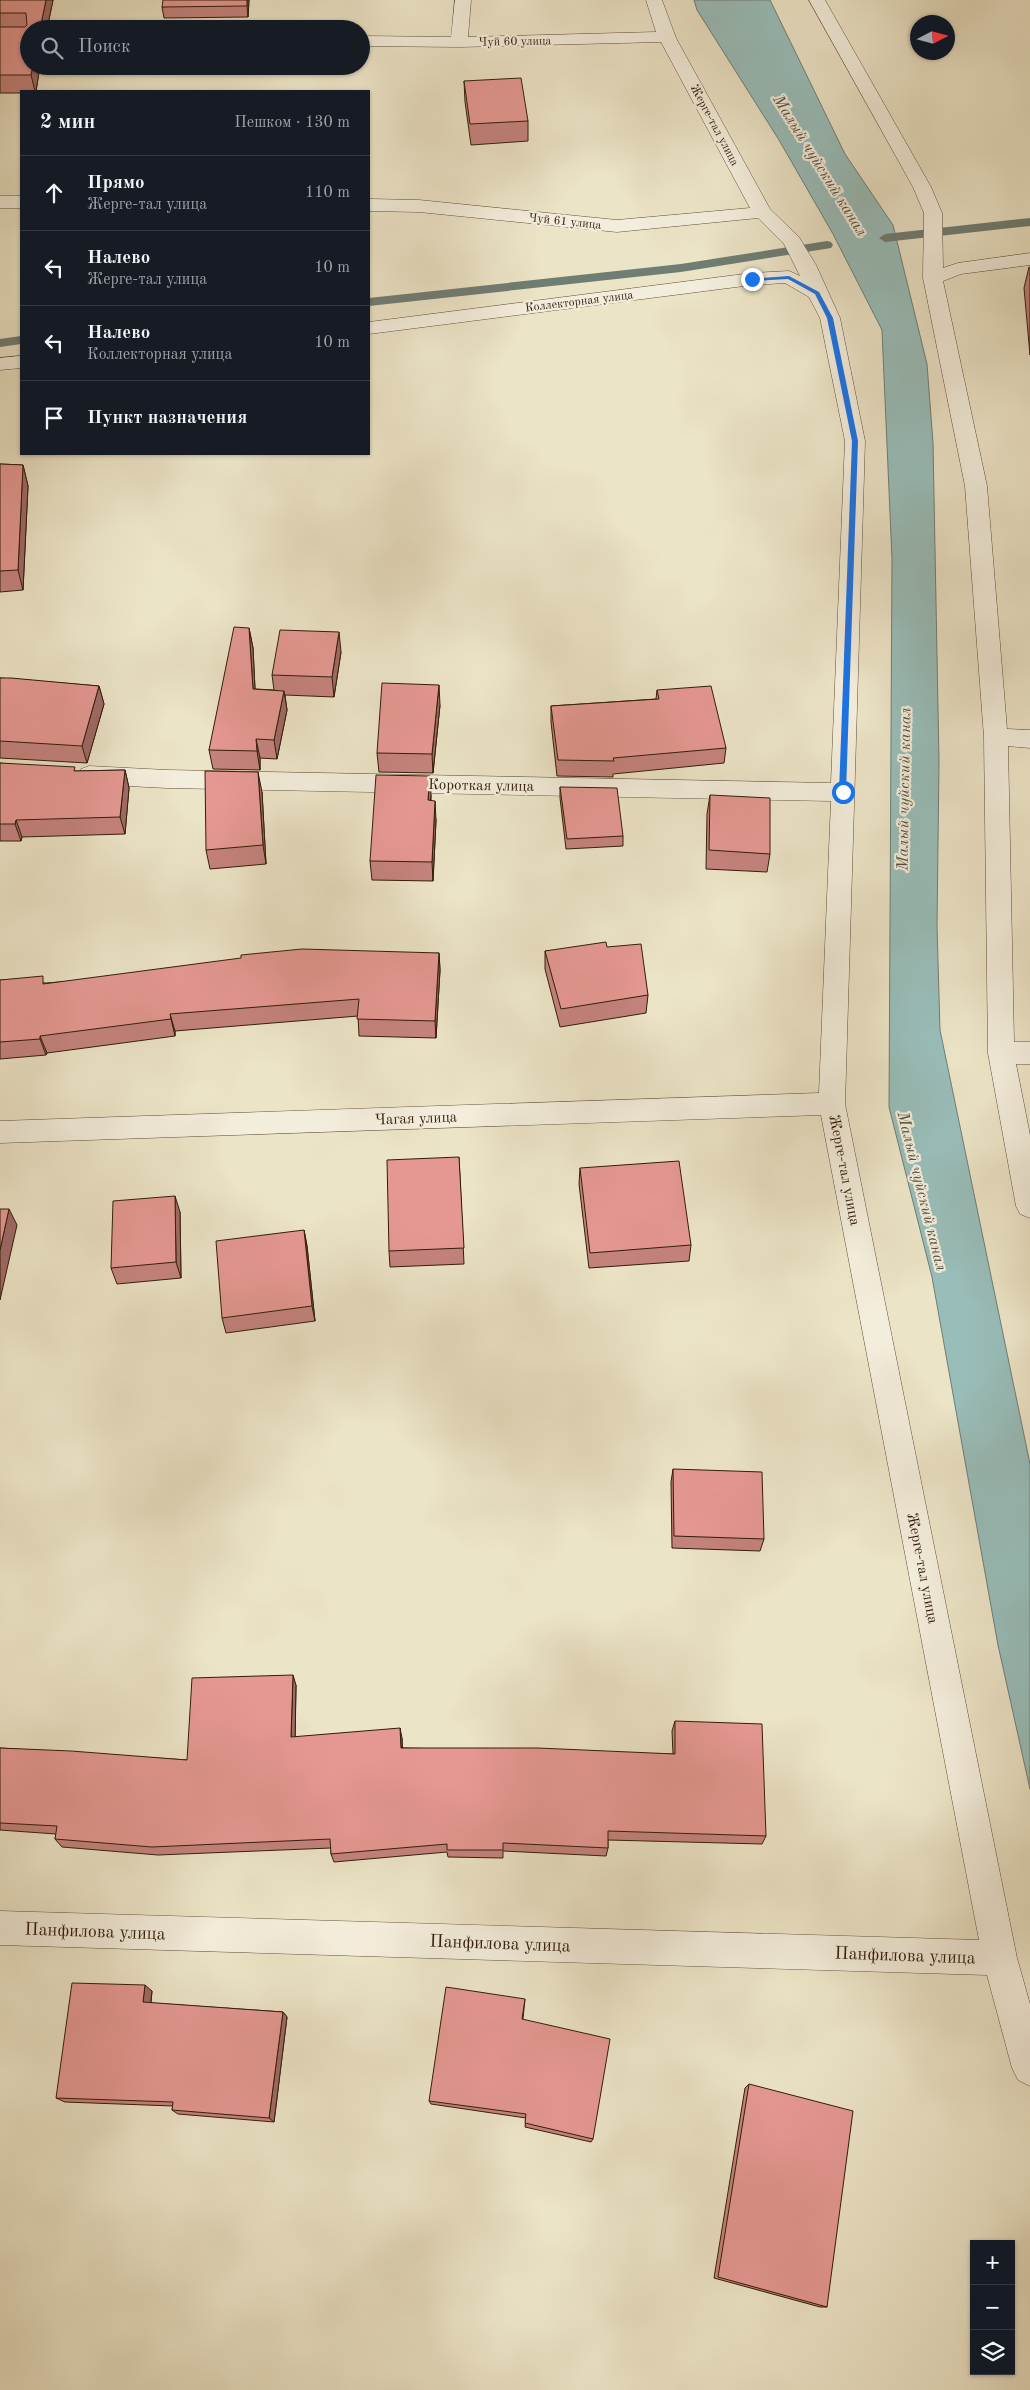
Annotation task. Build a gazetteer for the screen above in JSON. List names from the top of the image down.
{
  "streets": {
    "street": [
      "Чуй 60 улица",
      "Жерге-тал улица",
      "Чуй 61 улица",
      "Коллекторная улица",
      "Короткая улица",
      "Чагая улица",
      "Панфилова улица"
    ]
  },
  "crossings": [
    ["Чуй 60 улица", "Жерге-тал улица"],
    ["Жерге-тал улица", "Чуй 61 улица"],
    ["Жерге-тал улица", "Коллекторная улица"],
    ["Жерге-тал улица", "Короткая улица"],
    ["Жерге-тал улица", "Чагая улица"],
    ["Жерге-тал улица", "Панфилова улица"]
  ],
  "water": ["Малый чуйский канал"],
  "north": "right",
  "page": {
    "search": "Поиск",
    "heading": ["2 мин", "Пешком · 130 m"],
    "list": [
      ["Прямо", "Жерге-тал улица", "110 m"],
      ["Налево", "Жерге-тал улица", "10 m"],
      ["Налево", "Коллекторная улица", "10 m"],
      "Пункт назначения"
    ],
    "map_buttons": ["+", "−"]
  }
}
